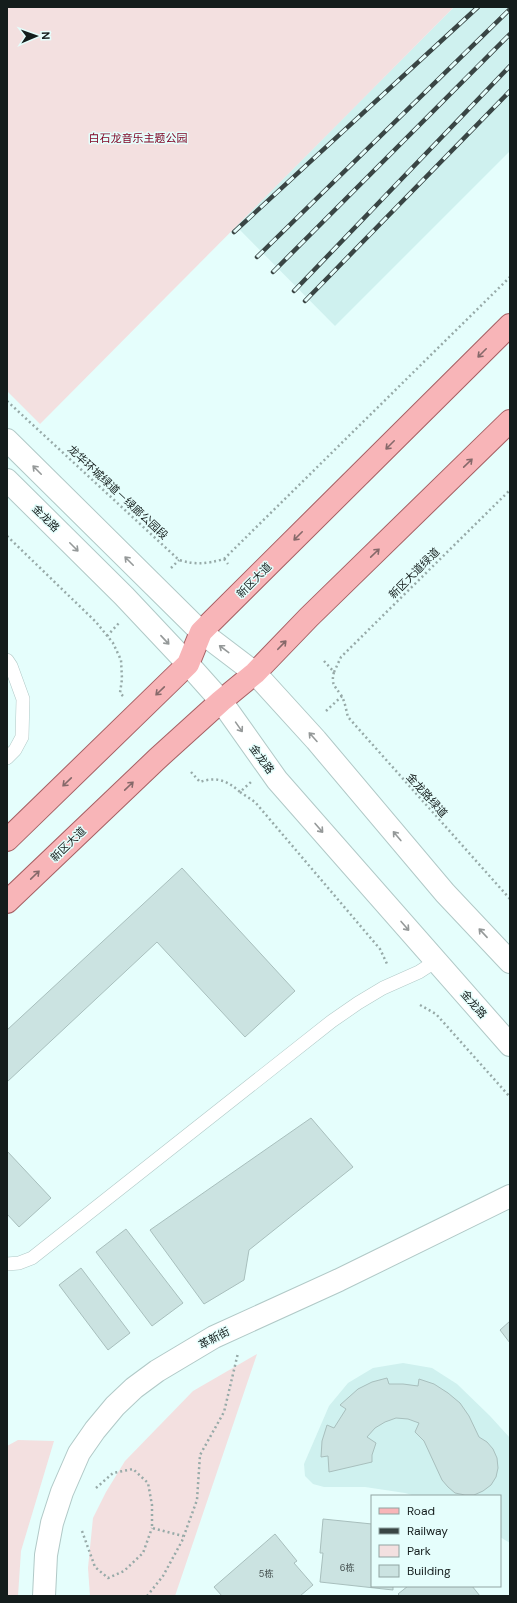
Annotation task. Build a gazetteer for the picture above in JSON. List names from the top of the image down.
{
  "streets": {
    "main road": ["金龙路", "新区大道", "革新街"],
    "path": ["龙华环城绿道－绿廊公园段", "新区大道绿道", "金龙路绿道"]
  },
  "crossings": [
    ["金龙路", "新区大道"],
    ["新区大道绿道", "金龙路绿道"]
  ],
  "parks": ["白石龙音乐主题公园"],
  "house_numbers": ["6栋", "5栋"],
  "legend": [
    "Road",
    "Railway",
    "Park",
    "Building"
  ],
  "north": "right"
}
